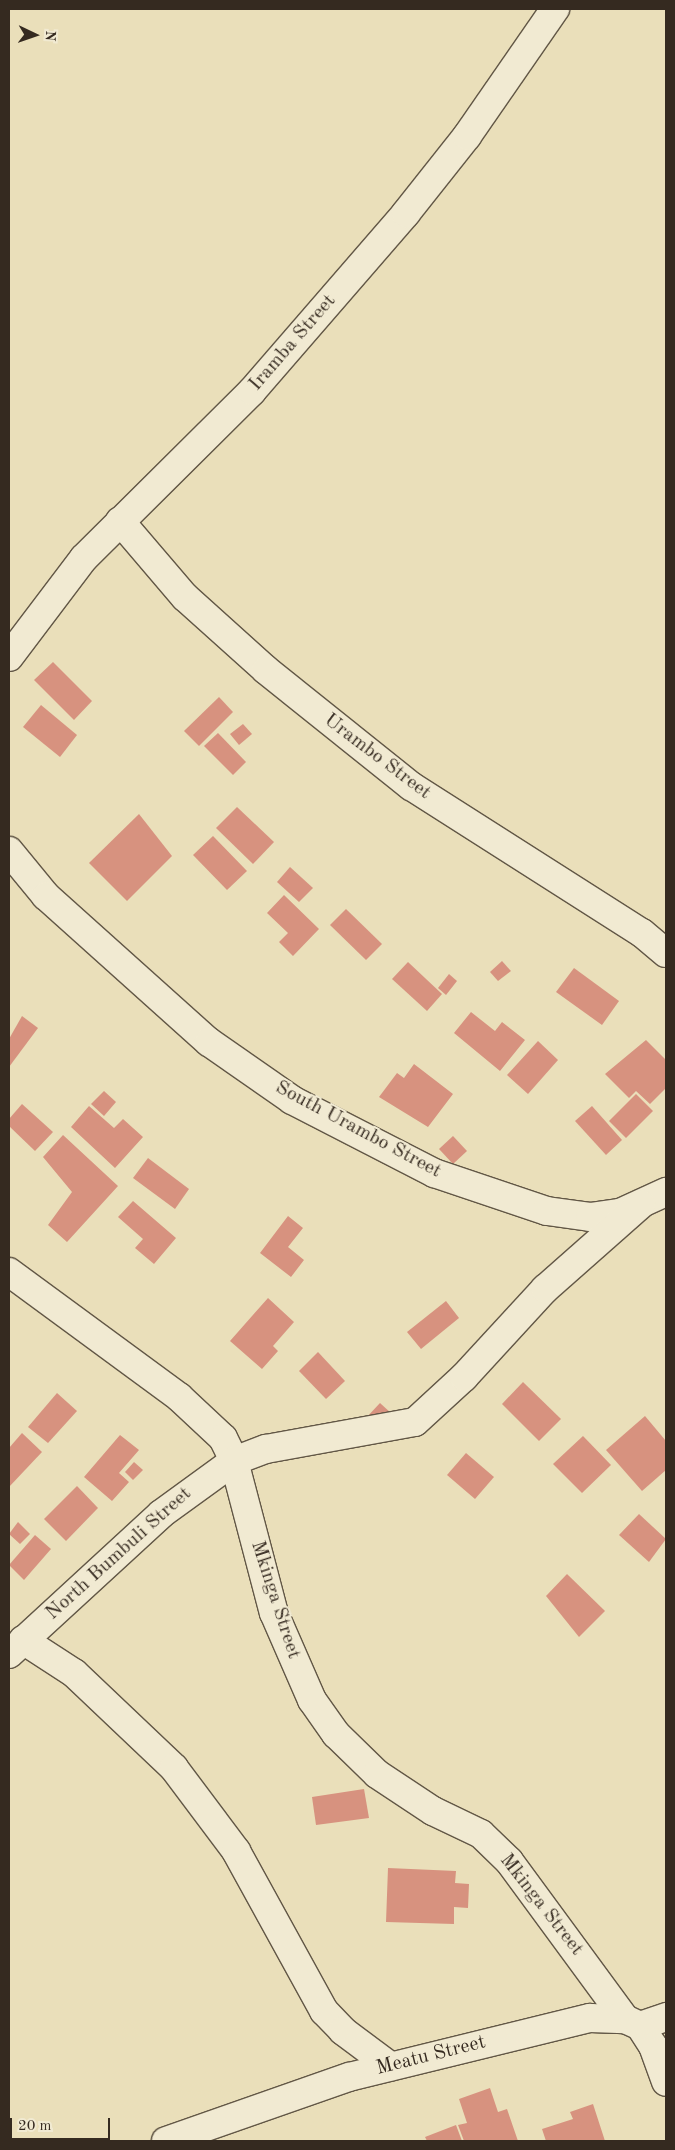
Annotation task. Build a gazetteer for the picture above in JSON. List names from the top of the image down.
{
  "streets": {
    "street": [
      "Iramba Street",
      "Urambo Street",
      "South Urambo Street",
      "North Bumbuli Street",
      "Mkinga Street",
      "Meatu Street"
    ]
  },
  "crossings": [
    ["Iramba Street", "Urambo Street"],
    ["South Urambo Street", "North Bumbuli Street"],
    ["North Bumbuli Street", "Mkinga Street"],
    ["Mkinga Street", "Meatu Street"]
  ],
  "scale_bar": "20 m",
  "north": "right"
}
